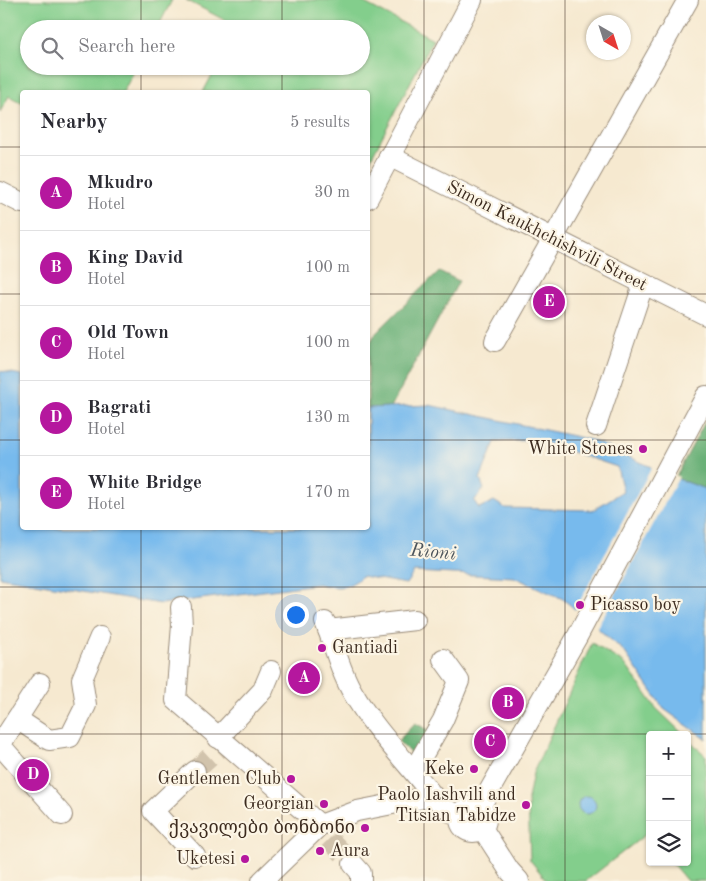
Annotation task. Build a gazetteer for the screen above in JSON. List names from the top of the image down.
{
  "streets": {
    "street": ["Simon Kaukhchishvili Street"]
  },
  "water": ["Rioni"],
  "places": [
    "White Stones",
    "Picasso boy",
    "Gantiadi",
    "Keke",
    "Gentlemen Club",
    "Georgian",
    "Paolo Iashvili and Titsian Tabidze",
    "ქვავილები ბონბონი",
    "Aura",
    "Uketesi"
  ],
  "north": "bottom right",
  "page": {
    "search": "Search here",
    "heading": ["Nearby", "5 results"],
    "list": [
      {
        "mark": "A",
        "name": "Mkudro",
        "note": "Hotel",
        "value": "30 m"
      },
      {
        "mark": "B",
        "name": "King David",
        "note": "Hotel",
        "value": "100 m"
      },
      {
        "mark": "C",
        "name": "Old Town",
        "note": "Hotel",
        "value": "100 m"
      },
      {
        "mark": "D",
        "name": "Bagrati",
        "note": "Hotel",
        "value": "130 m"
      },
      {
        "mark": "E",
        "name": "White Bridge",
        "note": "Hotel",
        "value": "170 m"
      }
    ],
    "pins": [
      "E",
      "A",
      "B",
      "C",
      "D"
    ],
    "map_buttons": ["+", "−"]
  }
}
